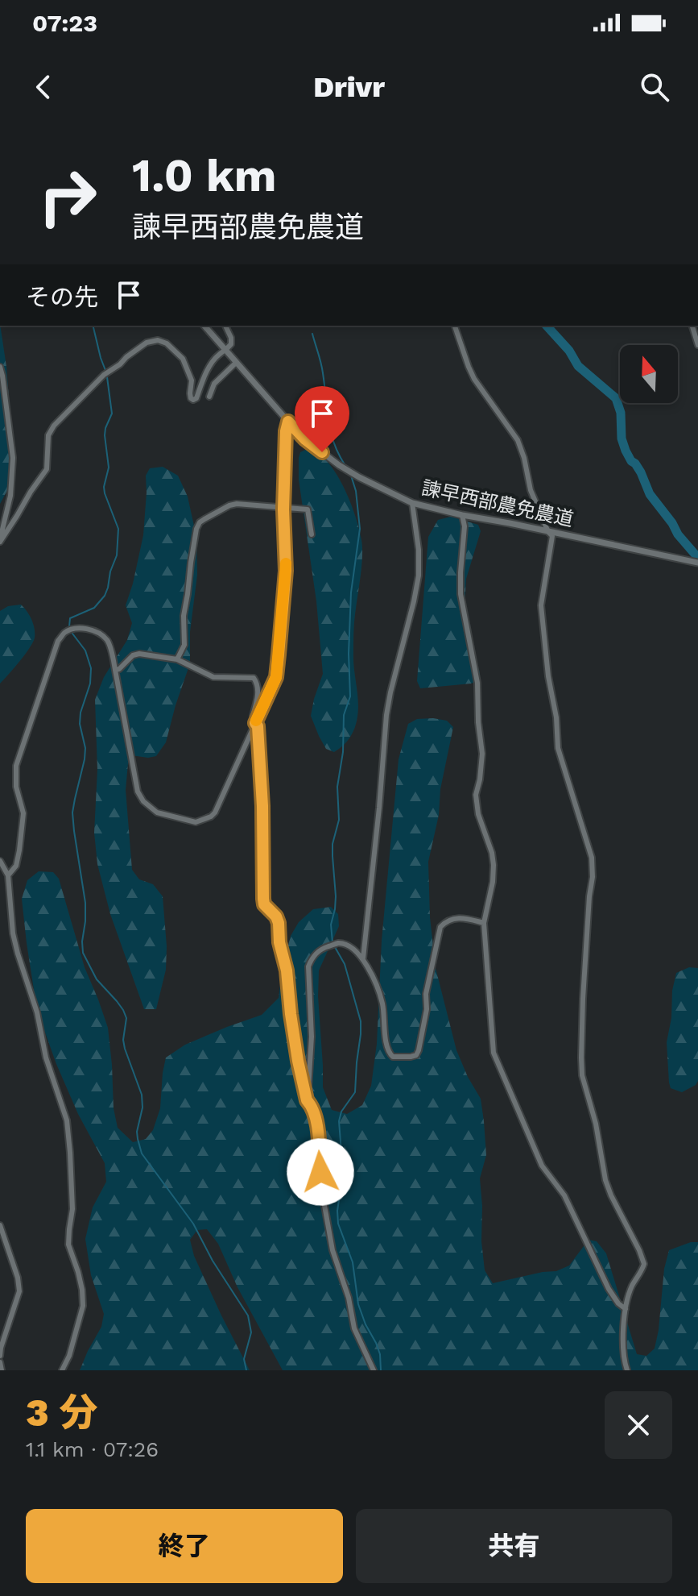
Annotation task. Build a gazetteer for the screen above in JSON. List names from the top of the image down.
{
  "streets": {
    "street": ["諫早西部農免農道"]
  },
  "north": "top",
  "page": {
    "status": "07:23",
    "header": "Drivr",
    "turn": ["1.0 km", "諫早西部農免農道"],
    "then": "その先",
    "heading": ["3 分", "1.1 km · 07:26"],
    "buttons": ["終了", "共有"]
  }
}
